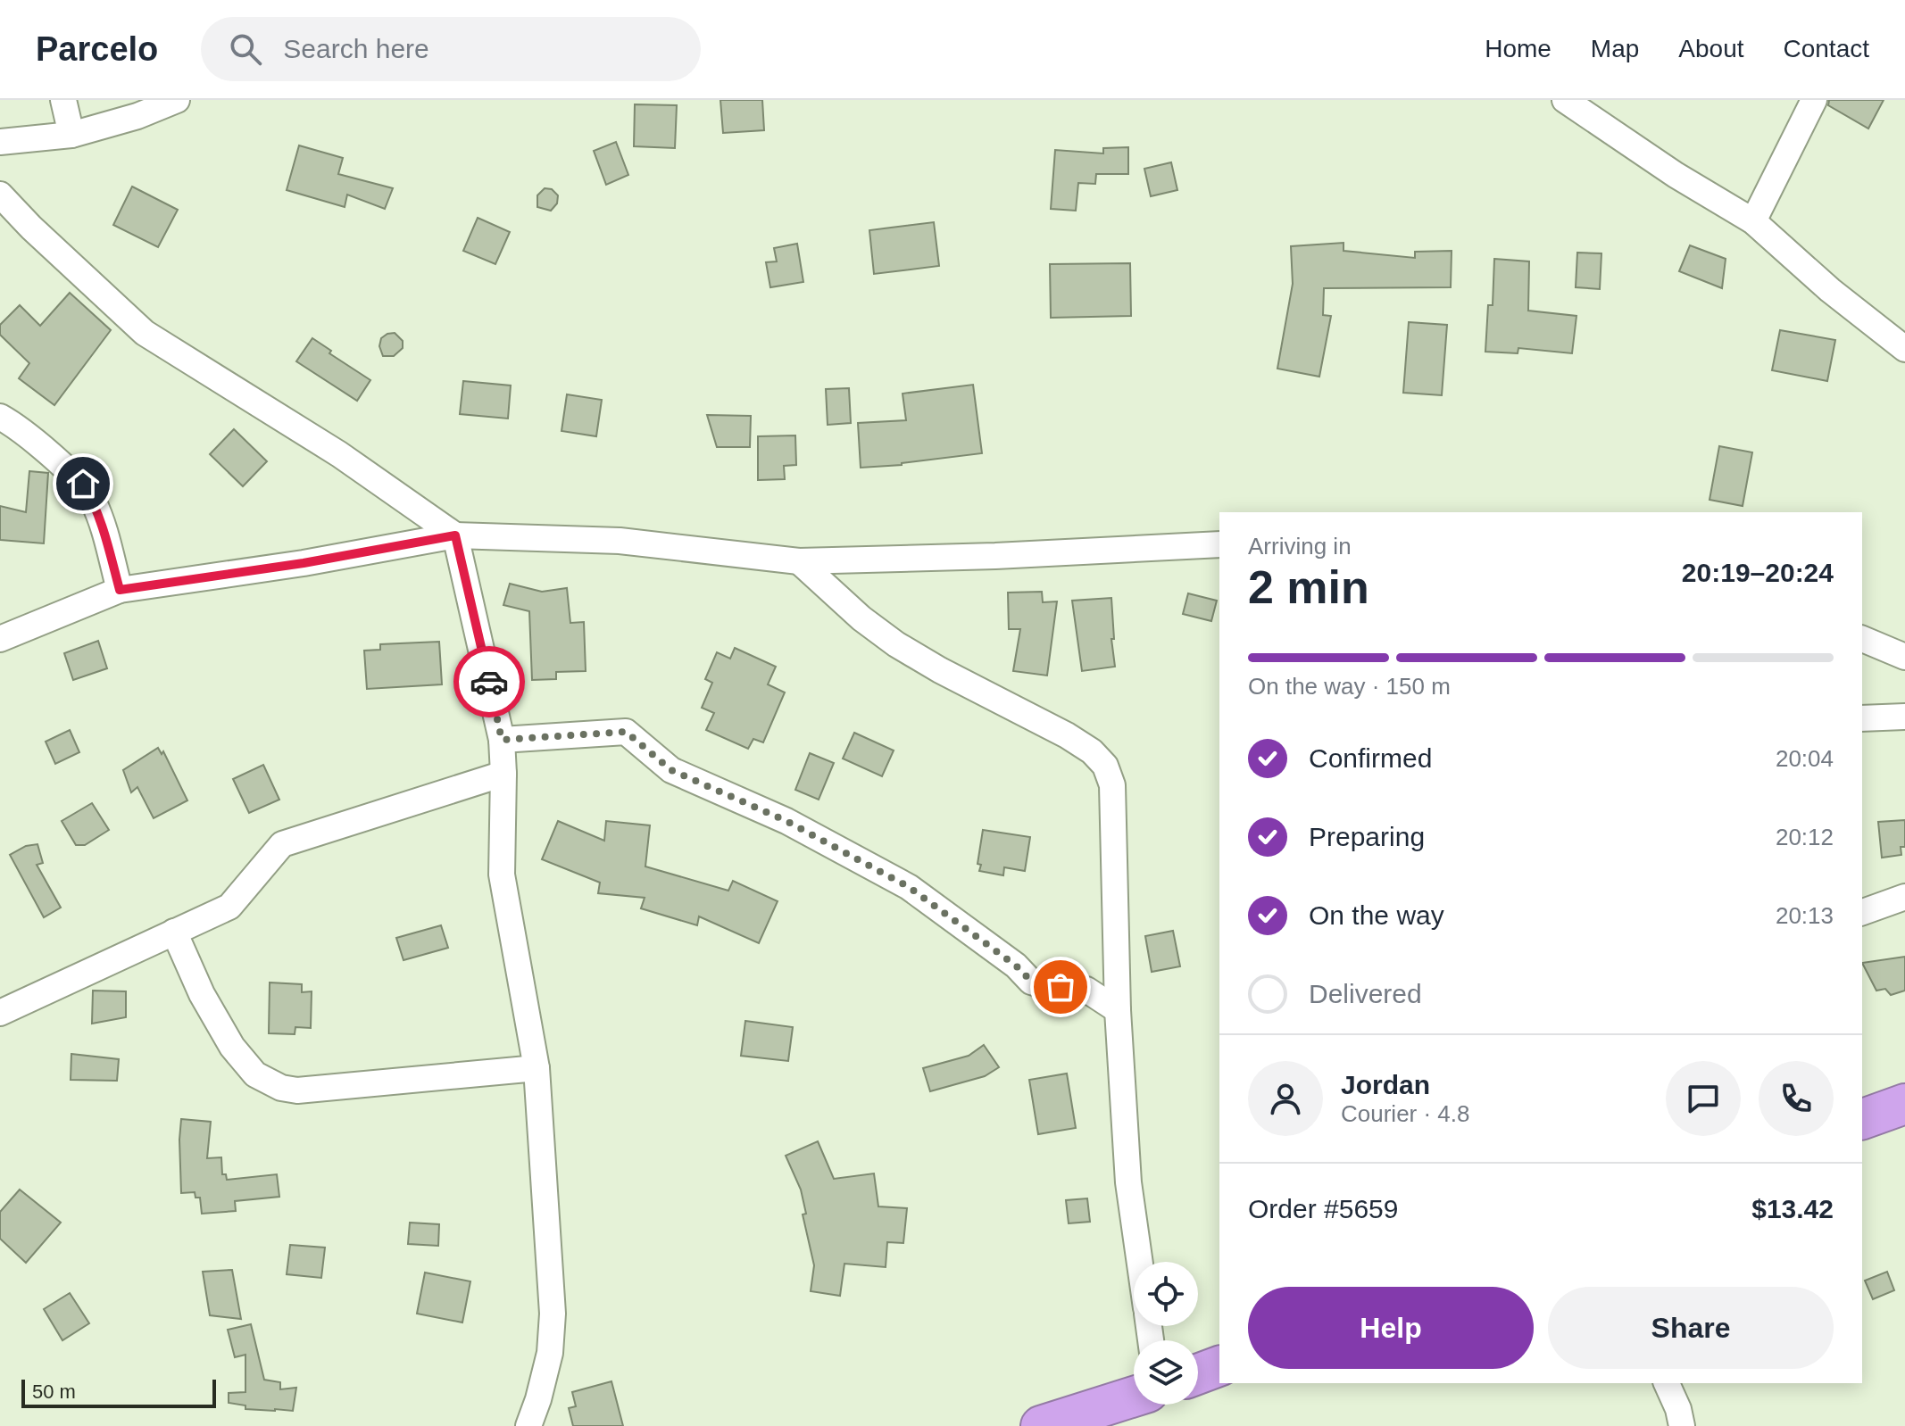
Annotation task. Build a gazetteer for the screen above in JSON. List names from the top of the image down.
{
  "scale_bar": "50 m",
  "page": {
    "header": "Parcelo",
    "search": "Search here",
    "nav": [
      "Home",
      "Map",
      "About",
      "Contact"
    ],
    "heading": ["2 min", "Arriving in", "20:19–20:24"],
    "panel": [
      "Jordan",
      "Courier · 4.8",
      "Order #5659",
      "$13.42"
    ],
    "bar": "On the way · 150 m",
    "list": [
      ["Confirmed", "20:04"],
      ["Preparing", "20:12"],
      ["On the way", "20:13"],
      "Delivered"
    ],
    "buttons": ["Help", "Share"],
    "scale": "50 m"
  }
}
